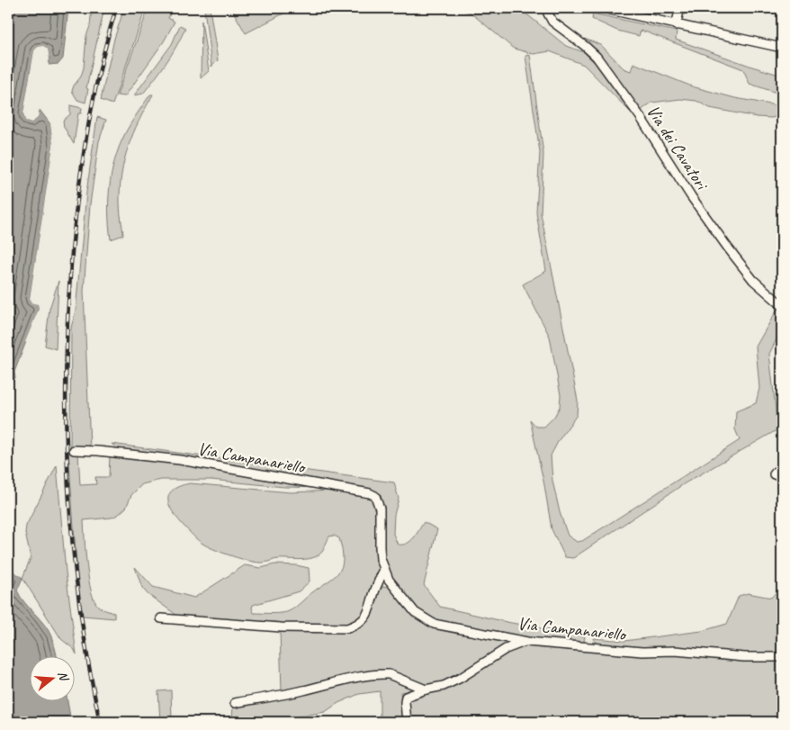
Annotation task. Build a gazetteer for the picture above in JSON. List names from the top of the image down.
{
  "streets": {
    "street": ["Via dei Cavatori", "Via Campanariello"]
  },
  "north": "right"
}
